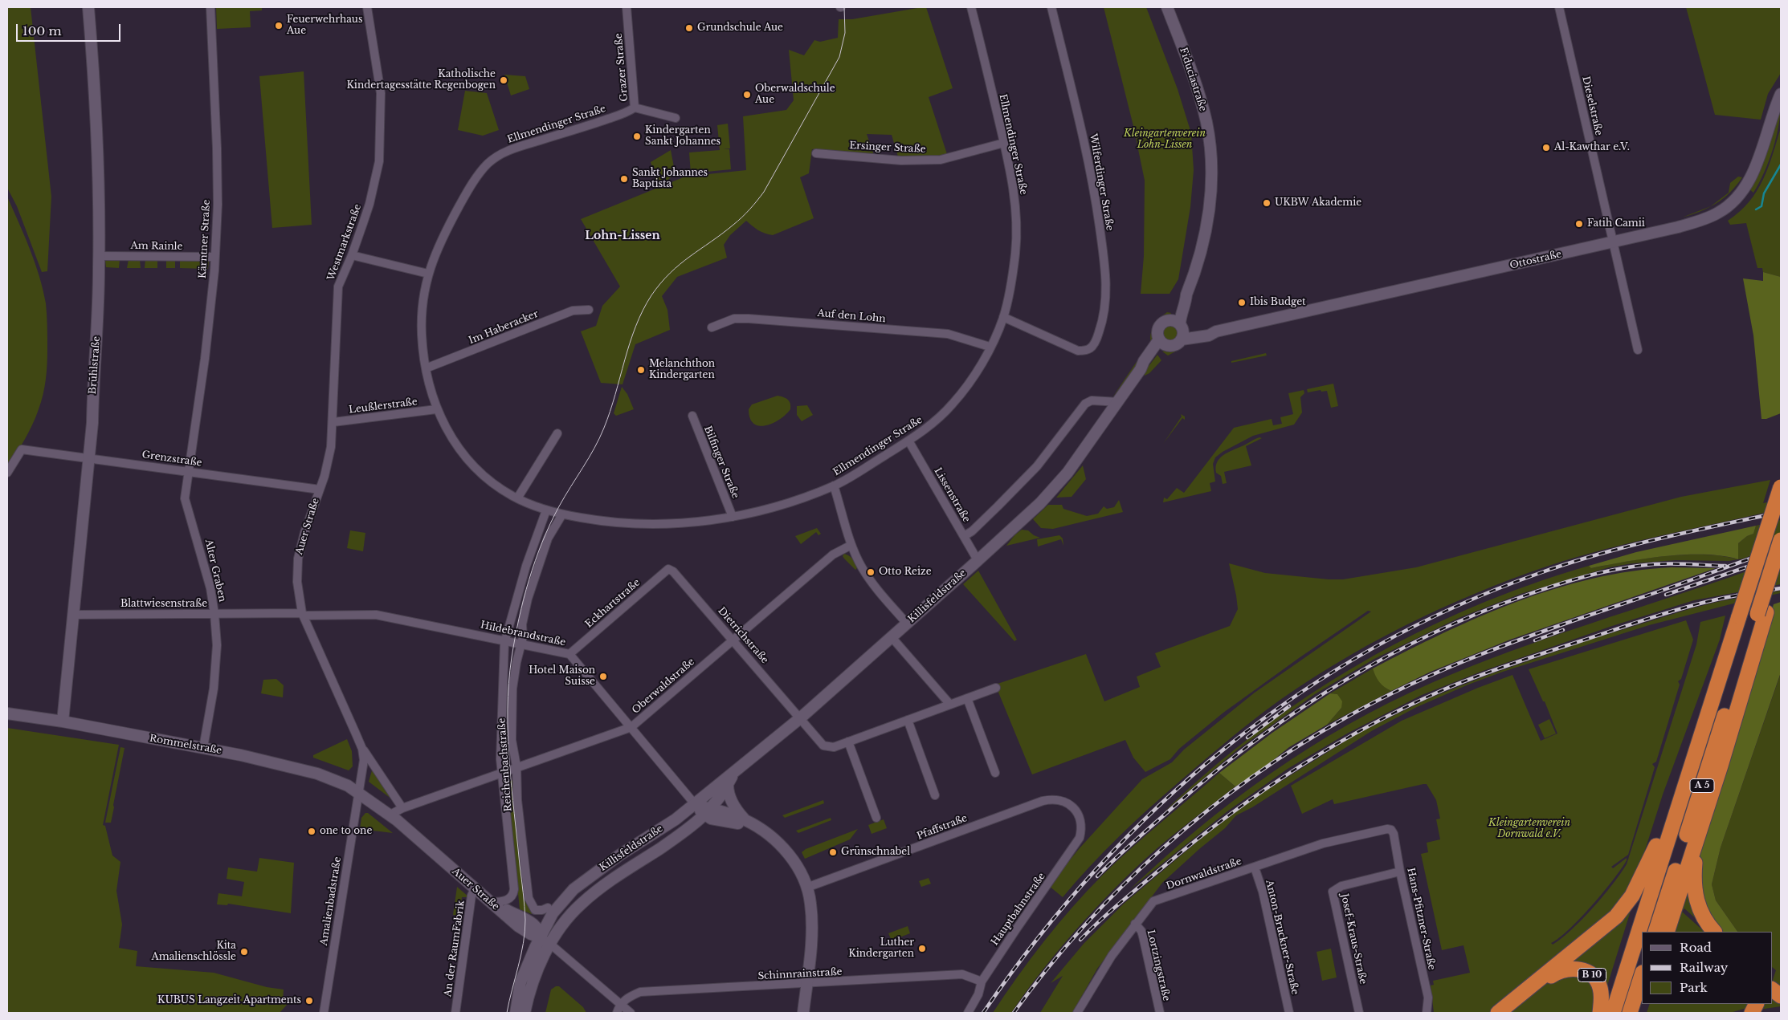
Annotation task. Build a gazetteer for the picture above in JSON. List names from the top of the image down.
{
  "streets": {
    "highway": ["A 5", "B 10"],
    "main road": [
      "Fiduciastraße",
      "Ottostraße",
      "Brühlstraße",
      "Auer Straße",
      "Killisfeldstraße",
      "Rommelstraße"
    ],
    "street": [
      "Grazer Straße",
      "Dieselstraße",
      "Ellmendinger Straße",
      "Ersinger Straße",
      "Wilferdinger Straße",
      "Kärntner Straße",
      "Westmarkstraße",
      "Am Rainle",
      "Auf den Lohn",
      "Im Haberacker",
      "Leußlerstraße",
      "Grenzstraße",
      "Bilfinger Straße",
      "Lissenstraße",
      "Alter Graben",
      "Eckhartstraße",
      "Blattwiesenstraße",
      "Hildebrandstraße",
      "Dietrichstraße",
      "Oberwaldstraße",
      "Reichenbachstraße",
      "Pfaffstraße",
      "Dornwaldstraße",
      "Amalienbadstraße",
      "Hauptbahnstraße",
      "Hans-Pfitzner-Straße",
      "Anton-Bruckner-Straße",
      "Josef-Kraus-Straße",
      "An der RaumFabrik",
      "Lortzingstraße",
      "Schinnrainstraße"
    ]
  },
  "crossings": [
    ["Grazer Straße", "Ellmendinger Straße"],
    ["Fiduciastraße", "Ottostraße"],
    ["Dieselstraße", "Ottostraße"],
    ["Ellmendinger Straße", "Ersinger Straße"],
    ["Ellmendinger Straße", "Wilferdinger Straße"],
    ["Ellmendinger Straße", "Auf den Lohn"],
    ["Ellmendinger Straße", "Im Haberacker"],
    ["Ellmendinger Straße", "Leußlerstraße"],
    ["Ellmendinger Straße", "Bilfinger Straße"],
    ["Ellmendinger Straße", "Lissenstraße"],
    ["Ellmendinger Straße", "Reichenbachstraße"],
    ["Kärntner Straße", "Am Rainle"],
    ["Kärntner Straße", "Grenzstraße"],
    ["Kärntner Straße", "Alter Graben"],
    ["Westmarkstraße", "Leußlerstraße"],
    ["Westmarkstraße", "Auer Straße"],
    ["Am Rainle", "Brühlstraße"],
    ["Brühlstraße", "Grenzstraße"],
    ["Brühlstraße", "Blattwiesenstraße"],
    ["Brühlstraße", "Rommelstraße"],
    ["Grenzstraße", "Auer Straße"],
    ["Grenzstraße", "Alter Graben"],
    ["Lissenstraße", "Killisfeldstraße"],
    ["Auer Straße", "Killisfeldstraße"],
    ["Auer Straße", "Blattwiesenstraße"],
    ["Auer Straße", "Hildebrandstraße"],
    ["Auer Straße", "Oberwaldstraße"],
    ["Auer Straße", "Rommelstraße"],
    ["Auer Straße", "Reichenbachstraße"],
    ["Auer Straße", "Amalienbadstraße"],
    ["Auer Straße", "An der RaumFabrik"],
    ["Auer Straße", "Schinnrainstraße"],
    ["Alter Graben", "Blattwiesenstraße"],
    ["Alter Graben", "Rommelstraße"],
    ["Killisfeldstraße", "Hildebrandstraße"],
    ["Killisfeldstraße", "Dietrichstraße"],
    ["Eckhartstraße", "Hildebrandstraße"],
    ["Eckhartstraße", "Dietrichstraße"],
    ["Blattwiesenstraße", "Hildebrandstraße"],
    ["Hildebrandstraße", "Oberwaldstraße"],
    ["Hildebrandstraße", "Reichenbachstraße"],
    ["Dietrichstraße", "Oberwaldstraße"],
    ["Oberwaldstraße", "Reichenbachstraße"],
    ["Rommelstraße", "Amalienbadstraße"],
    ["A 5", "B 10"],
    ["Pfaffstraße", "Hauptbahnstraße"],
    ["Dornwaldstraße", "Hans-Pfitzner-Straße"],
    ["Dornwaldstraße", "Anton-Bruckner-Straße"],
    ["Dornwaldstraße", "Lortzingstraße"],
    ["Hauptbahnstraße", "Schinnrainstraße"],
    ["Hans-Pfitzner-Straße", "Josef-Kraus-Straße"]
  ],
  "districts": ["Lohn-Lissen"],
  "parks": ["Kleingartenverein Lohn-Lissen", "Kleingartenverein Dornwald e.V."],
  "places": [
    "Feuerwehrhaus Aue",
    "Grundschule Aue",
    "Katholische Kindertagesstätte Regenbogen",
    "Oberwaldschule Aue",
    "Kindergarten Sankt Johannes",
    "Al-Kawthar e.V.",
    "Sankt Johannes Baptista",
    "UKBW Akademie",
    "Fatih Camii",
    "Ibis Budget",
    "Melanchthon Kindergarten",
    "Otto Reize",
    "Hotel Maison Suisse",
    "one to one",
    "Grünschnabel",
    "Luther Kindergarten",
    "Kita Amalienschlössle",
    "KUBUS Langzeit Apartments"
  ],
  "legend": ["Road", "Railway", "Park"],
  "scale_bar": "100 m"
}
